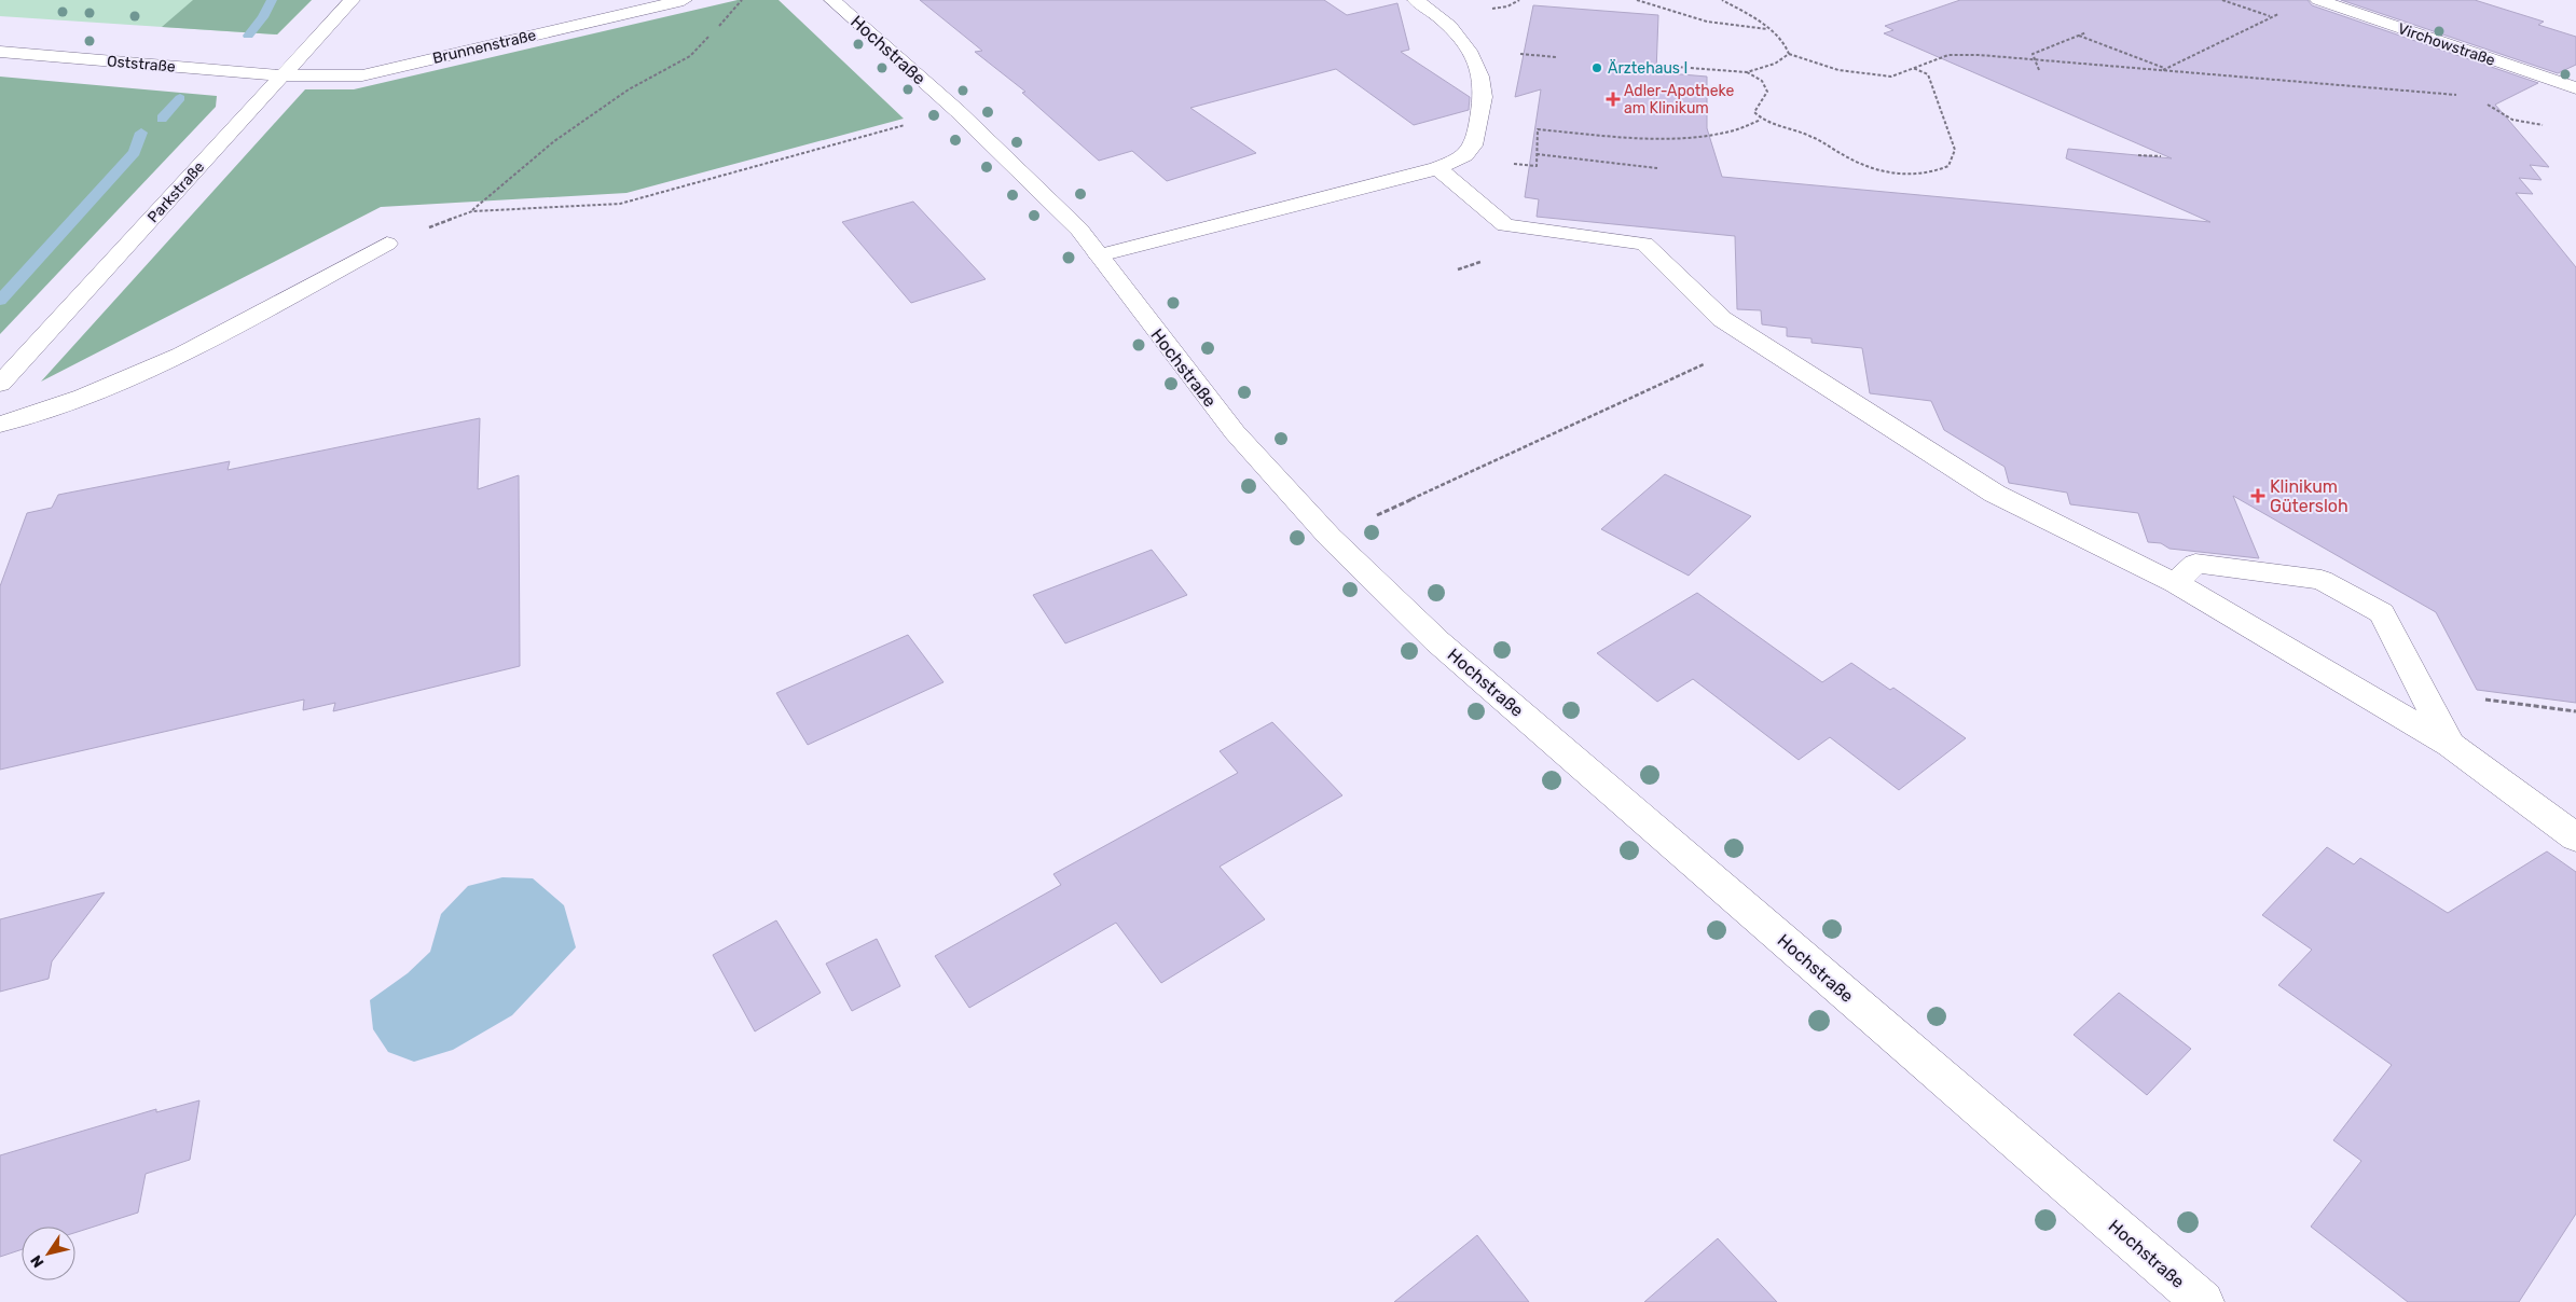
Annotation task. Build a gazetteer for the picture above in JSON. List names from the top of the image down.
{
  "streets": {
    "street": [
      "Virchowstraße",
      "Brunnenstraße",
      "Hochstraße",
      "Oststraße",
      "Parkstraße"
    ]
  },
  "crossings": [
    ["Brunnenstraße", "Oststraße"],
    ["Brunnenstraße", "Parkstraße"],
    ["Oststraße", "Parkstraße"]
  ],
  "places": {
    "other": ["Ärztehaus I"],
    "health": ["Adler-Apotheke am Klinikum", "Klinikum Gütersloh"]
  },
  "north": "bottom left"
}
